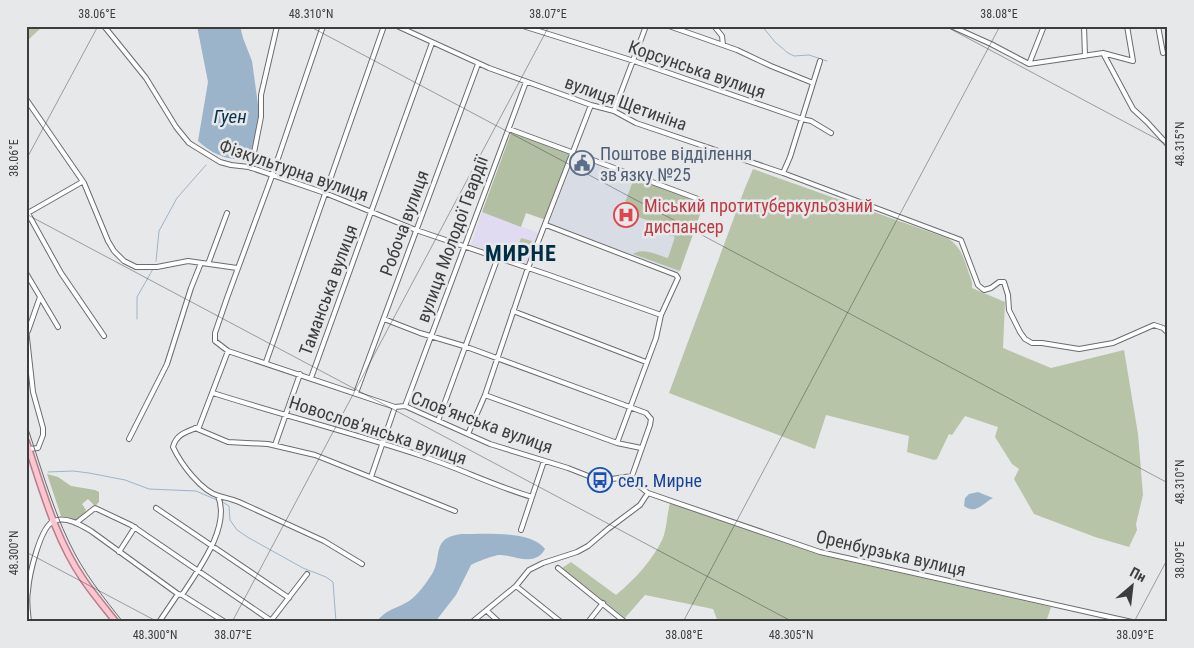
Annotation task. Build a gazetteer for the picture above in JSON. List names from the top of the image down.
{
  "streets": {
    "street": [
      "Корсунська вулиця",
      "вулиця Щетиніна",
      "Фізкультурна вулиця",
      "Робоча вулиця",
      "вулиця Молодої Гвардії",
      "Таманська вулиця",
      "Слов'янська вулиця",
      "Новослов'янська вулиця",
      "Оренбурзька вулиця"
    ]
  },
  "crossings": [
    ["вулиця Щетиніна", "Робоча вулиця"],
    ["вулиця Щетиніна", "вулиця Молодої Гвардії"],
    ["вулиця Щетиніна", "Таманська вулиця"],
    ["Фізкультурна вулиця", "Робоча вулиця"],
    ["Фізкультурна вулиця", "вулиця Молодої Гвардії"],
    ["Фізкультурна вулиця", "Таманська вулиця"],
    ["Робоча вулиця", "Слов'янська вулиця"],
    ["вулиця Молодої Гвардії", "Слов'янська вулиця"],
    ["Таманська вулиця", "Слов'янська вулиця"]
  ],
  "districts": ["МИРНЕ"],
  "water": ["Гуен"],
  "places": {
    "public building": ["Поштове відділення зв'язку №25"],
    "hospital": ["Міський протитуберкульозний диспансер"],
    "bus stop": ["сел. Мирне"]
  },
  "north": "top right",
  "coordinates": [
    "38.06°E",
    "48.310°N",
    "38.07°E",
    "38.08°E",
    "48.315°N",
    "48.300°N",
    "38.09°E",
    "48.305°N"
  ]
}
